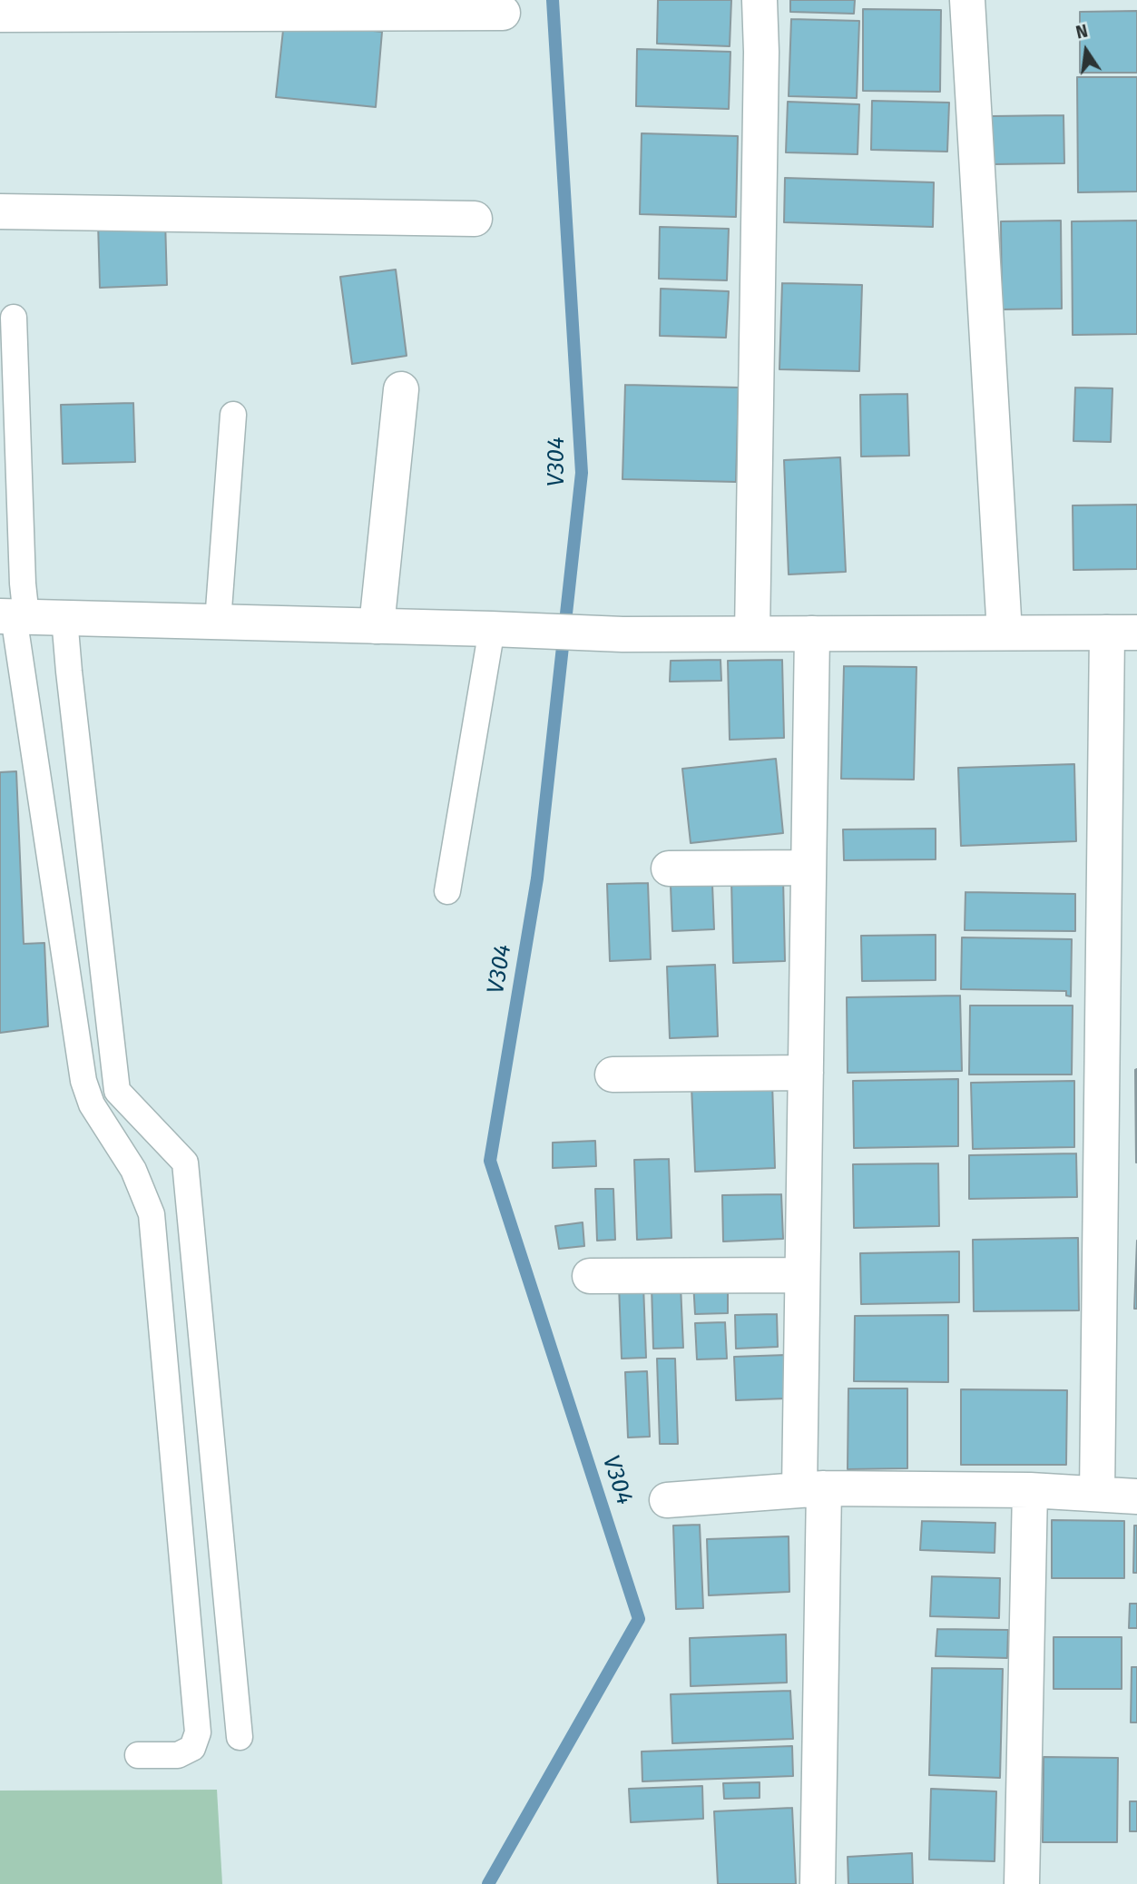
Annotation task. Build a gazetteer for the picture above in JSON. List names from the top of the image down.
{
  "water": ["V304"],
  "north": "top"
}
